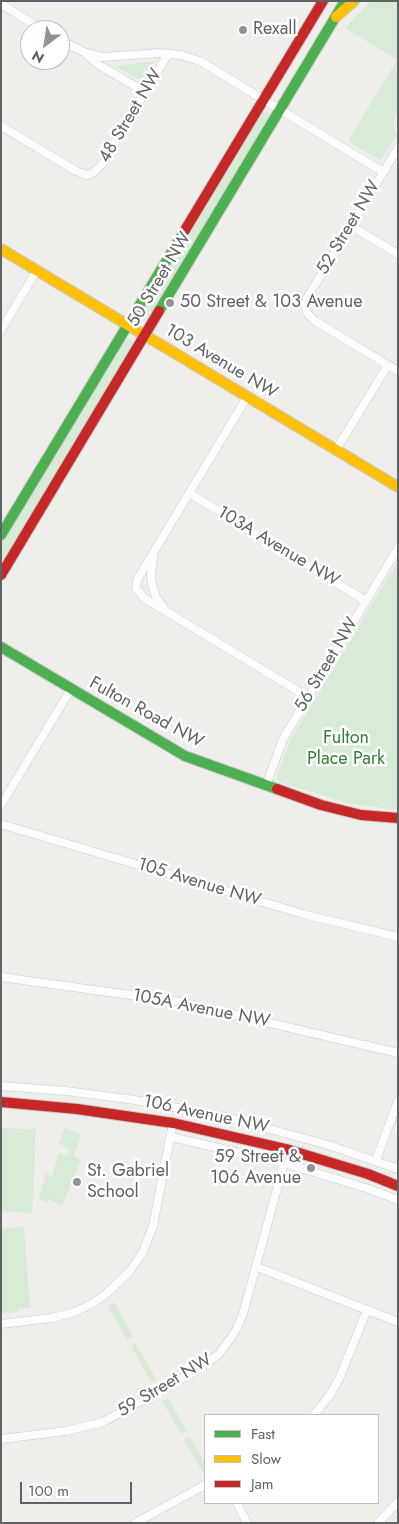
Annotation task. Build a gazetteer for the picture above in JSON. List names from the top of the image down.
{
  "streets": {
    "main road": [
      "50 Street NW",
      "103 Avenue NW",
      "Fulton Road NW",
      "106 Avenue NW"
    ],
    "street": [
      "48 Street NW",
      "52 Street NW",
      "103A Avenue NW",
      "56 Street NW",
      "105 Avenue NW",
      "105A Avenue NW",
      "59 Street NW"
    ]
  },
  "crossings": [
    ["50 Street NW", "103 Avenue NW"],
    ["103A Avenue NW", "56 Street NW"],
    ["56 Street NW", "Fulton Road NW"],
    ["106 Avenue NW", "59 Street NW"]
  ],
  "parks": ["Fulton Place Park"],
  "places": [
    "Rexall",
    "50 Street & 103 Avenue",
    "59 Street & 106 Avenue",
    "St. Gabriel School"
  ],
  "legend": ["Fast", "Slow", "Jam"],
  "scale_bar": "100 m",
  "north": "bottom left"
}
